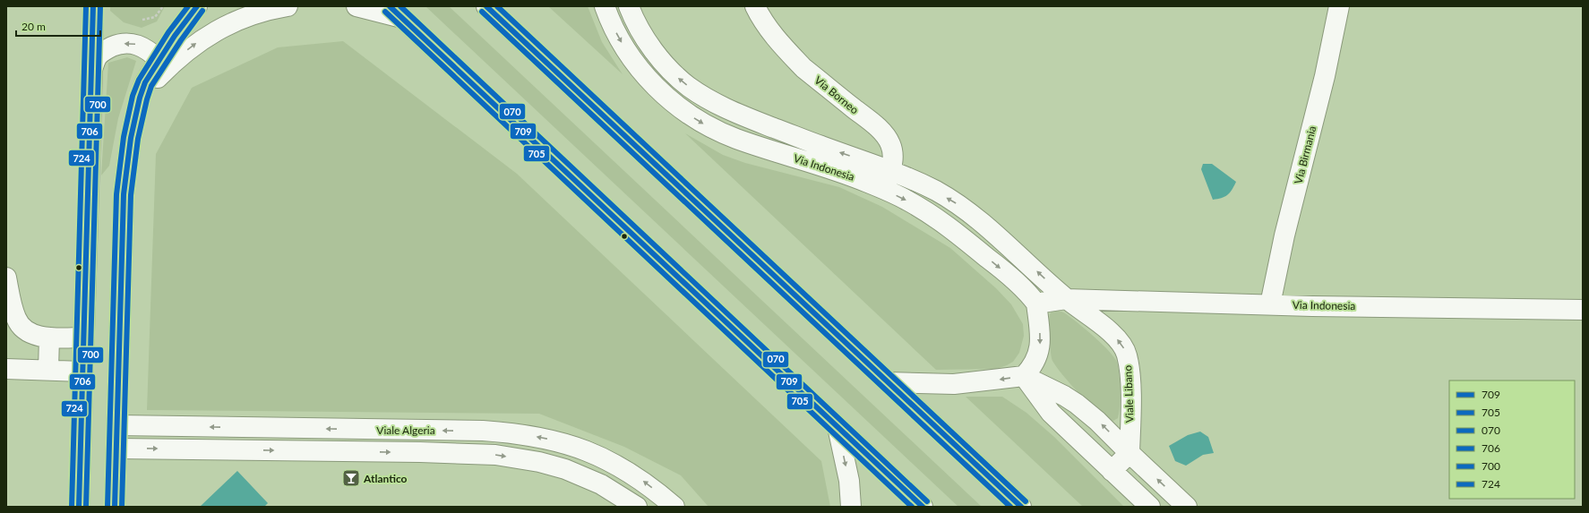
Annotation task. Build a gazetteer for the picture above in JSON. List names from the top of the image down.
{
  "streets": {
    "street": [
      "Via Borneo",
      "Via Birmania",
      "Via Indonesia",
      "Viale Libano",
      "Viale Algeria"
    ]
  },
  "crossings": [
    ["Via Borneo", "Via Indonesia"],
    ["Via Birmania", "Via Indonesia"],
    ["Via Indonesia", "Viale Libano"]
  ],
  "places": {
    "bar": ["Atlantico"]
  },
  "lines": [
    "transit line 709",
    "transit line 070",
    "transit line 706",
    "transit line 700",
    "transit line 724",
    "transit line 705"
  ],
  "legend": [
    "709",
    "705",
    "070",
    "706",
    "700",
    "724"
  ],
  "scale_bar": "20 m"
}
